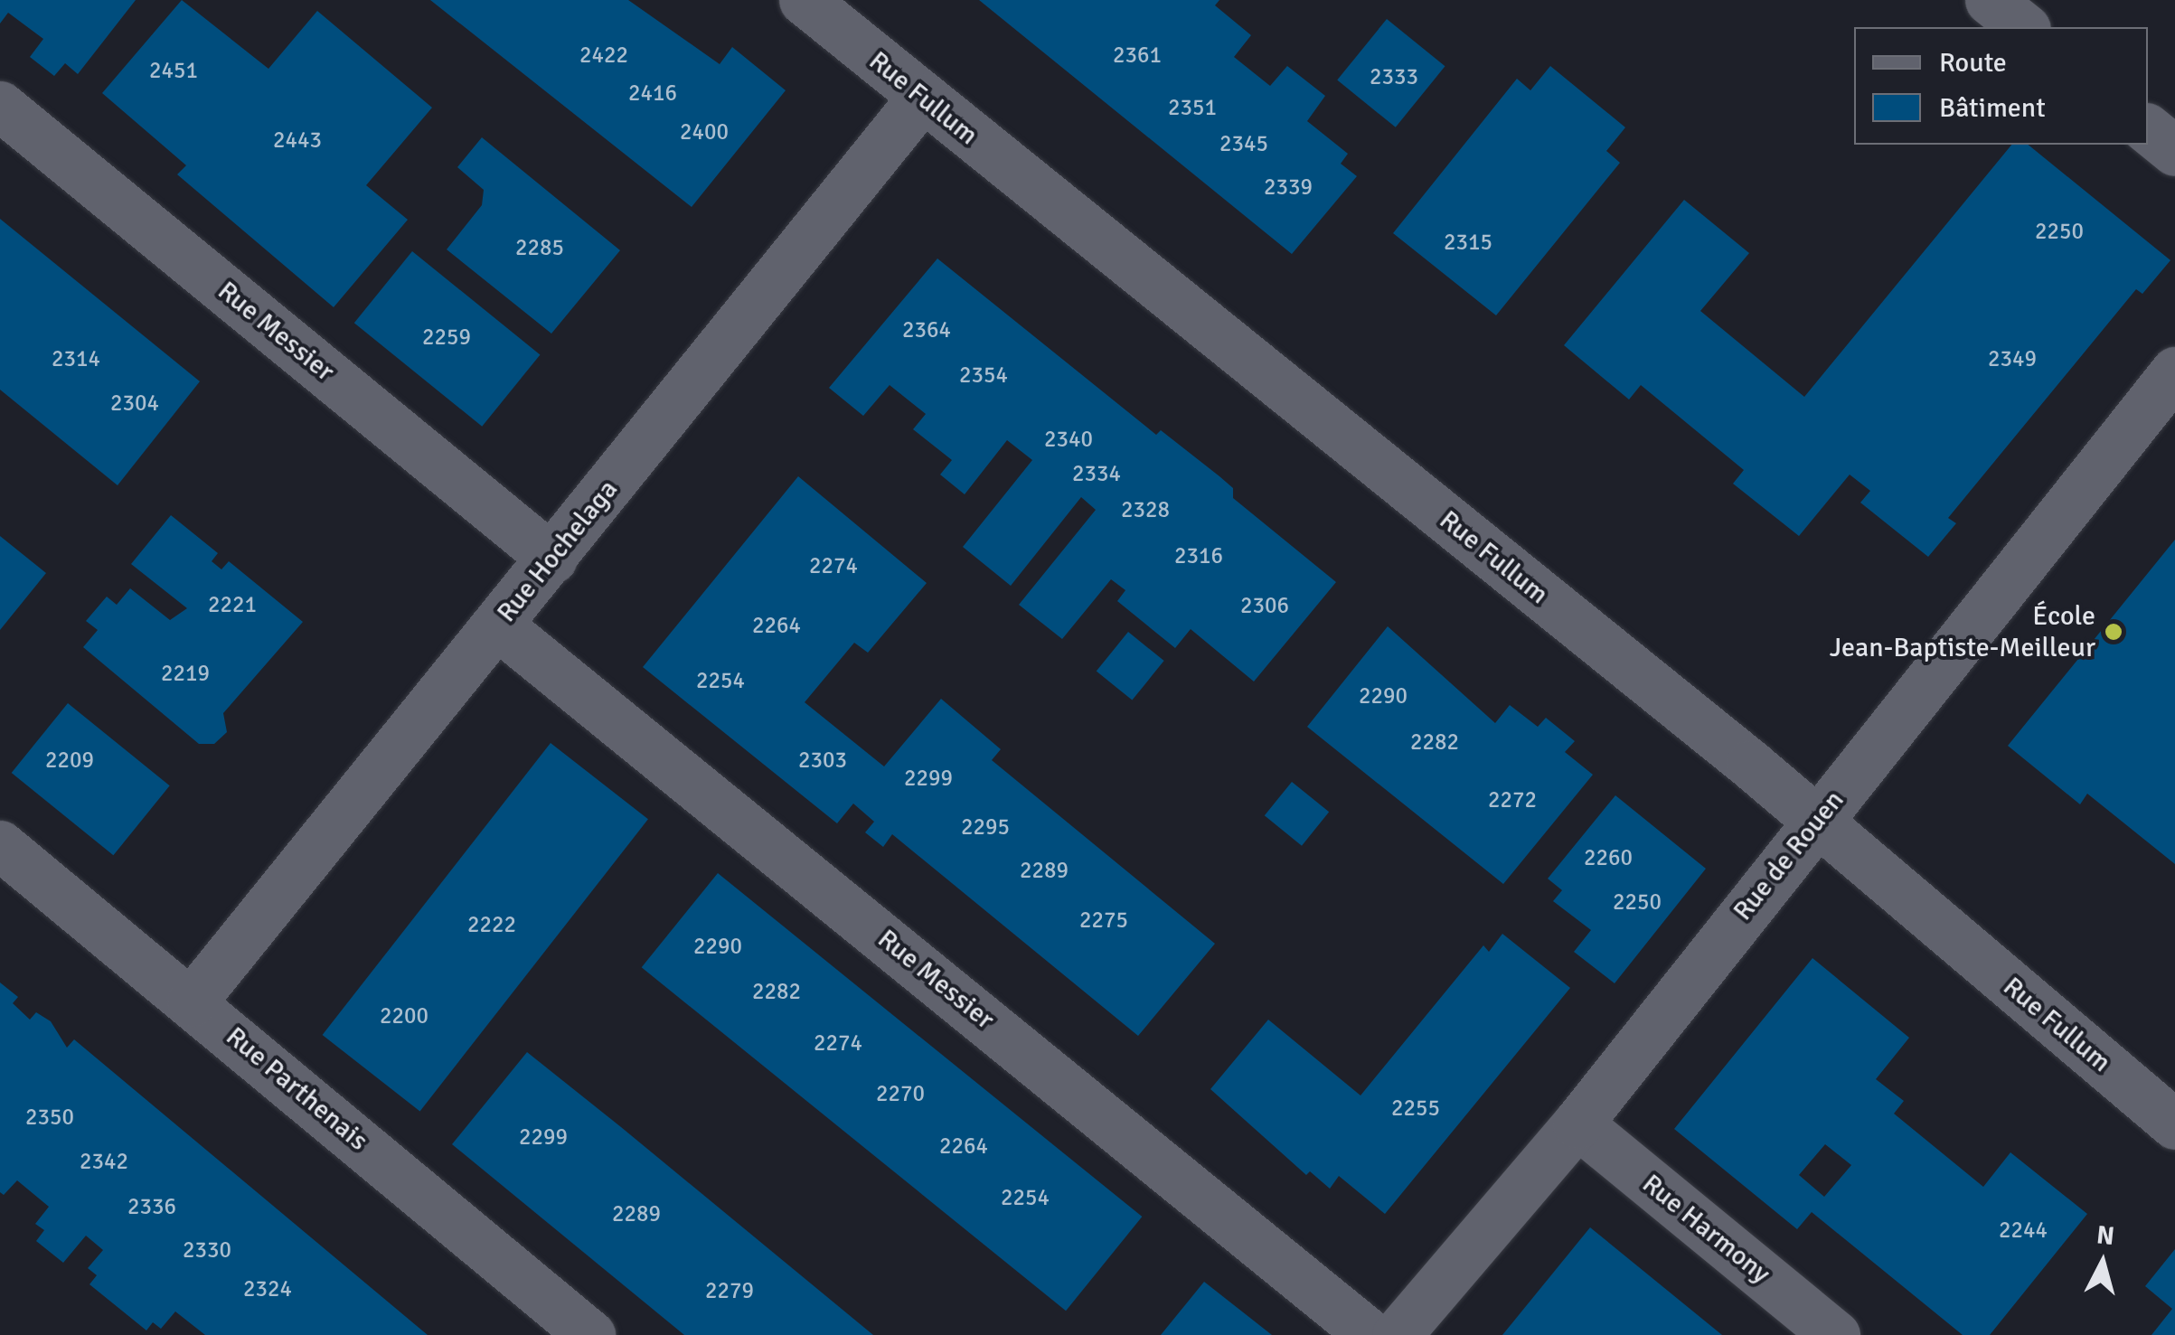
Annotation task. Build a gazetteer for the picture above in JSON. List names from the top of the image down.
{
  "streets": {
    "street": [
      "Rue Fullum",
      "Rue Messier",
      "Rue Hochelaga",
      "Rue de Rouen",
      "Rue Parthenais",
      "Rue Harmony"
    ]
  },
  "crossings": [
    ["Rue Fullum", "Rue Hochelaga"],
    ["Rue Fullum", "Rue de Rouen"],
    ["Rue Messier", "Rue Hochelaga"],
    ["Rue Hochelaga", "Rue Parthenais"],
    ["Rue de Rouen", "Rue Harmony"]
  ],
  "places": ["École Jean-Baptiste-Meilleur"],
  "house_numbers": [
    "2422",
    "2361",
    "2451",
    "2333",
    "2416",
    "2351",
    "2400",
    "2443",
    "2345",
    "2339",
    "2250",
    "2315",
    "2285",
    "2364",
    "2259",
    "2314",
    "2349",
    "2354",
    "2304",
    "2340",
    "2334",
    "2328",
    "2316",
    "2274",
    "2221",
    "2306",
    "2264",
    "2219",
    "2254",
    "2290",
    "2282",
    "2209",
    "2303",
    "2299",
    "2272",
    "2295",
    "2260",
    "2289",
    "2250",
    "2275",
    "2222",
    "2290",
    "2282",
    "2200",
    "2274",
    "2270",
    "2255",
    "2350",
    "2299",
    "2264",
    "2342",
    "2254",
    "2336",
    "2289",
    "2244",
    "2330",
    "2324",
    "2279"
  ],
  "legend": ["Route", "Bâtiment"],
  "north": "top"
}
